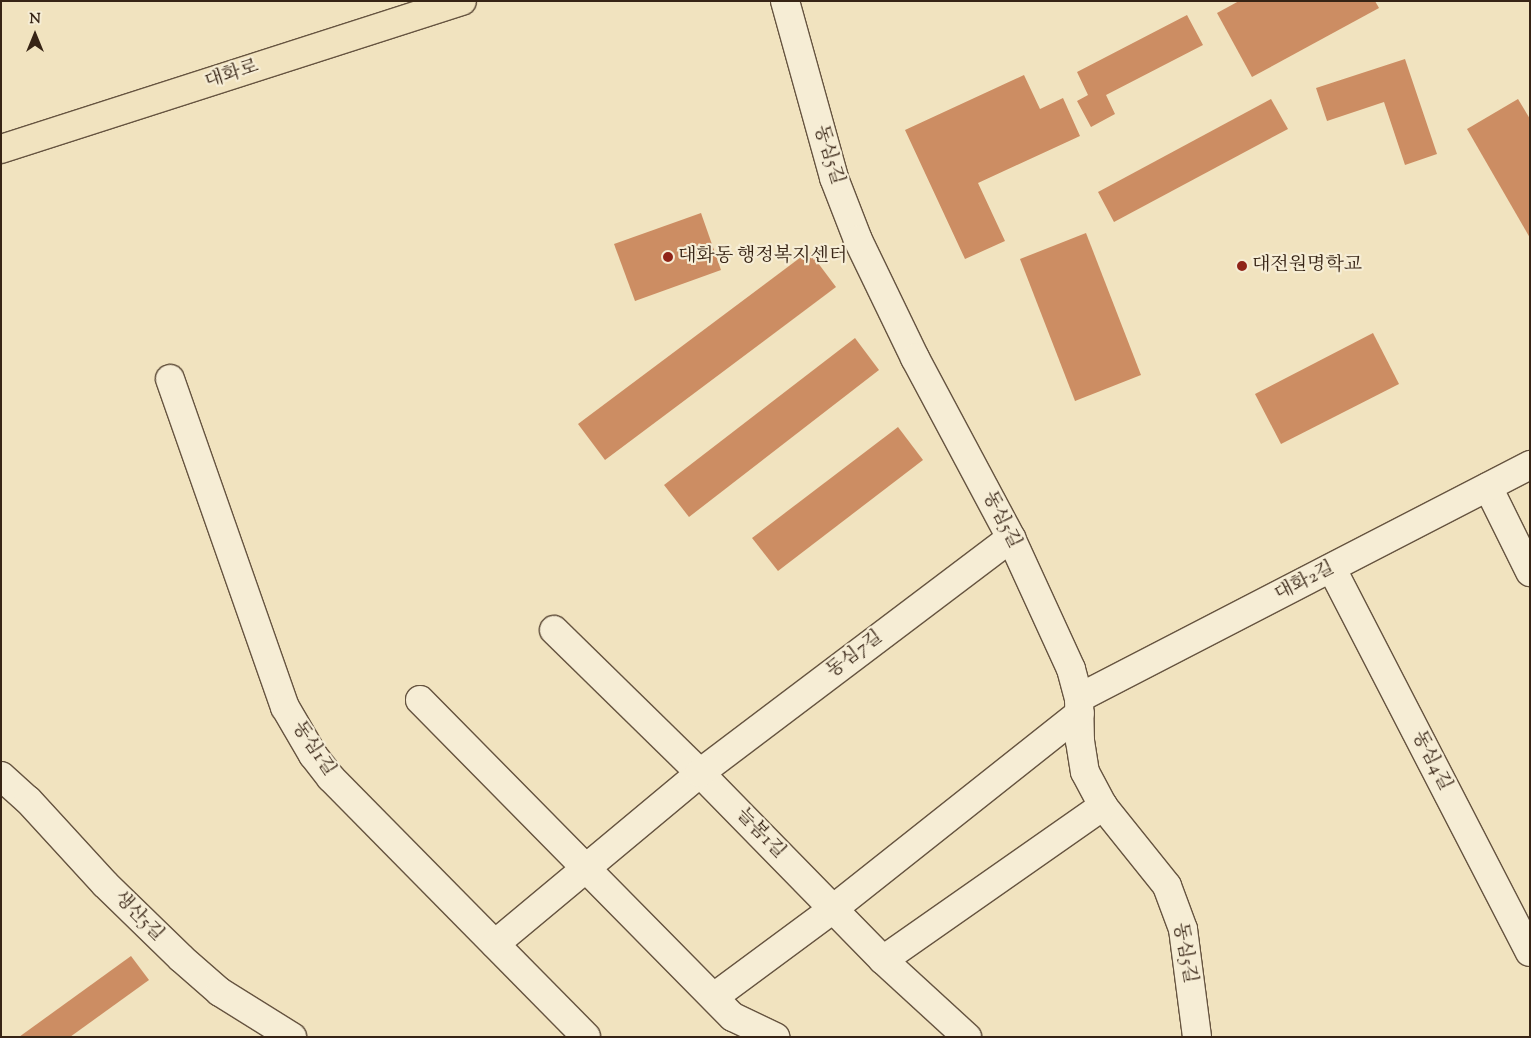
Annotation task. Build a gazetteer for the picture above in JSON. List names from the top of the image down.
{
  "streets": {
    "main road": ["대화로"],
    "street": [
      "동심5길",
      "대화2길",
      "동심7길",
      "동심1길",
      "동심4길",
      "늘봄1길",
      "생산5길"
    ]
  },
  "crossings": [
    ["동심5길", "대화2길"],
    ["동심5길", "동심7길"],
    ["대화2길", "동심4길"],
    ["대화2길", "늘봄1길"],
    ["동심7길", "동심1길"],
    ["동심7길", "늘봄1길"]
  ],
  "places": ["대화동 행정복지센터", "대전원명학교"],
  "north": "top"
}
